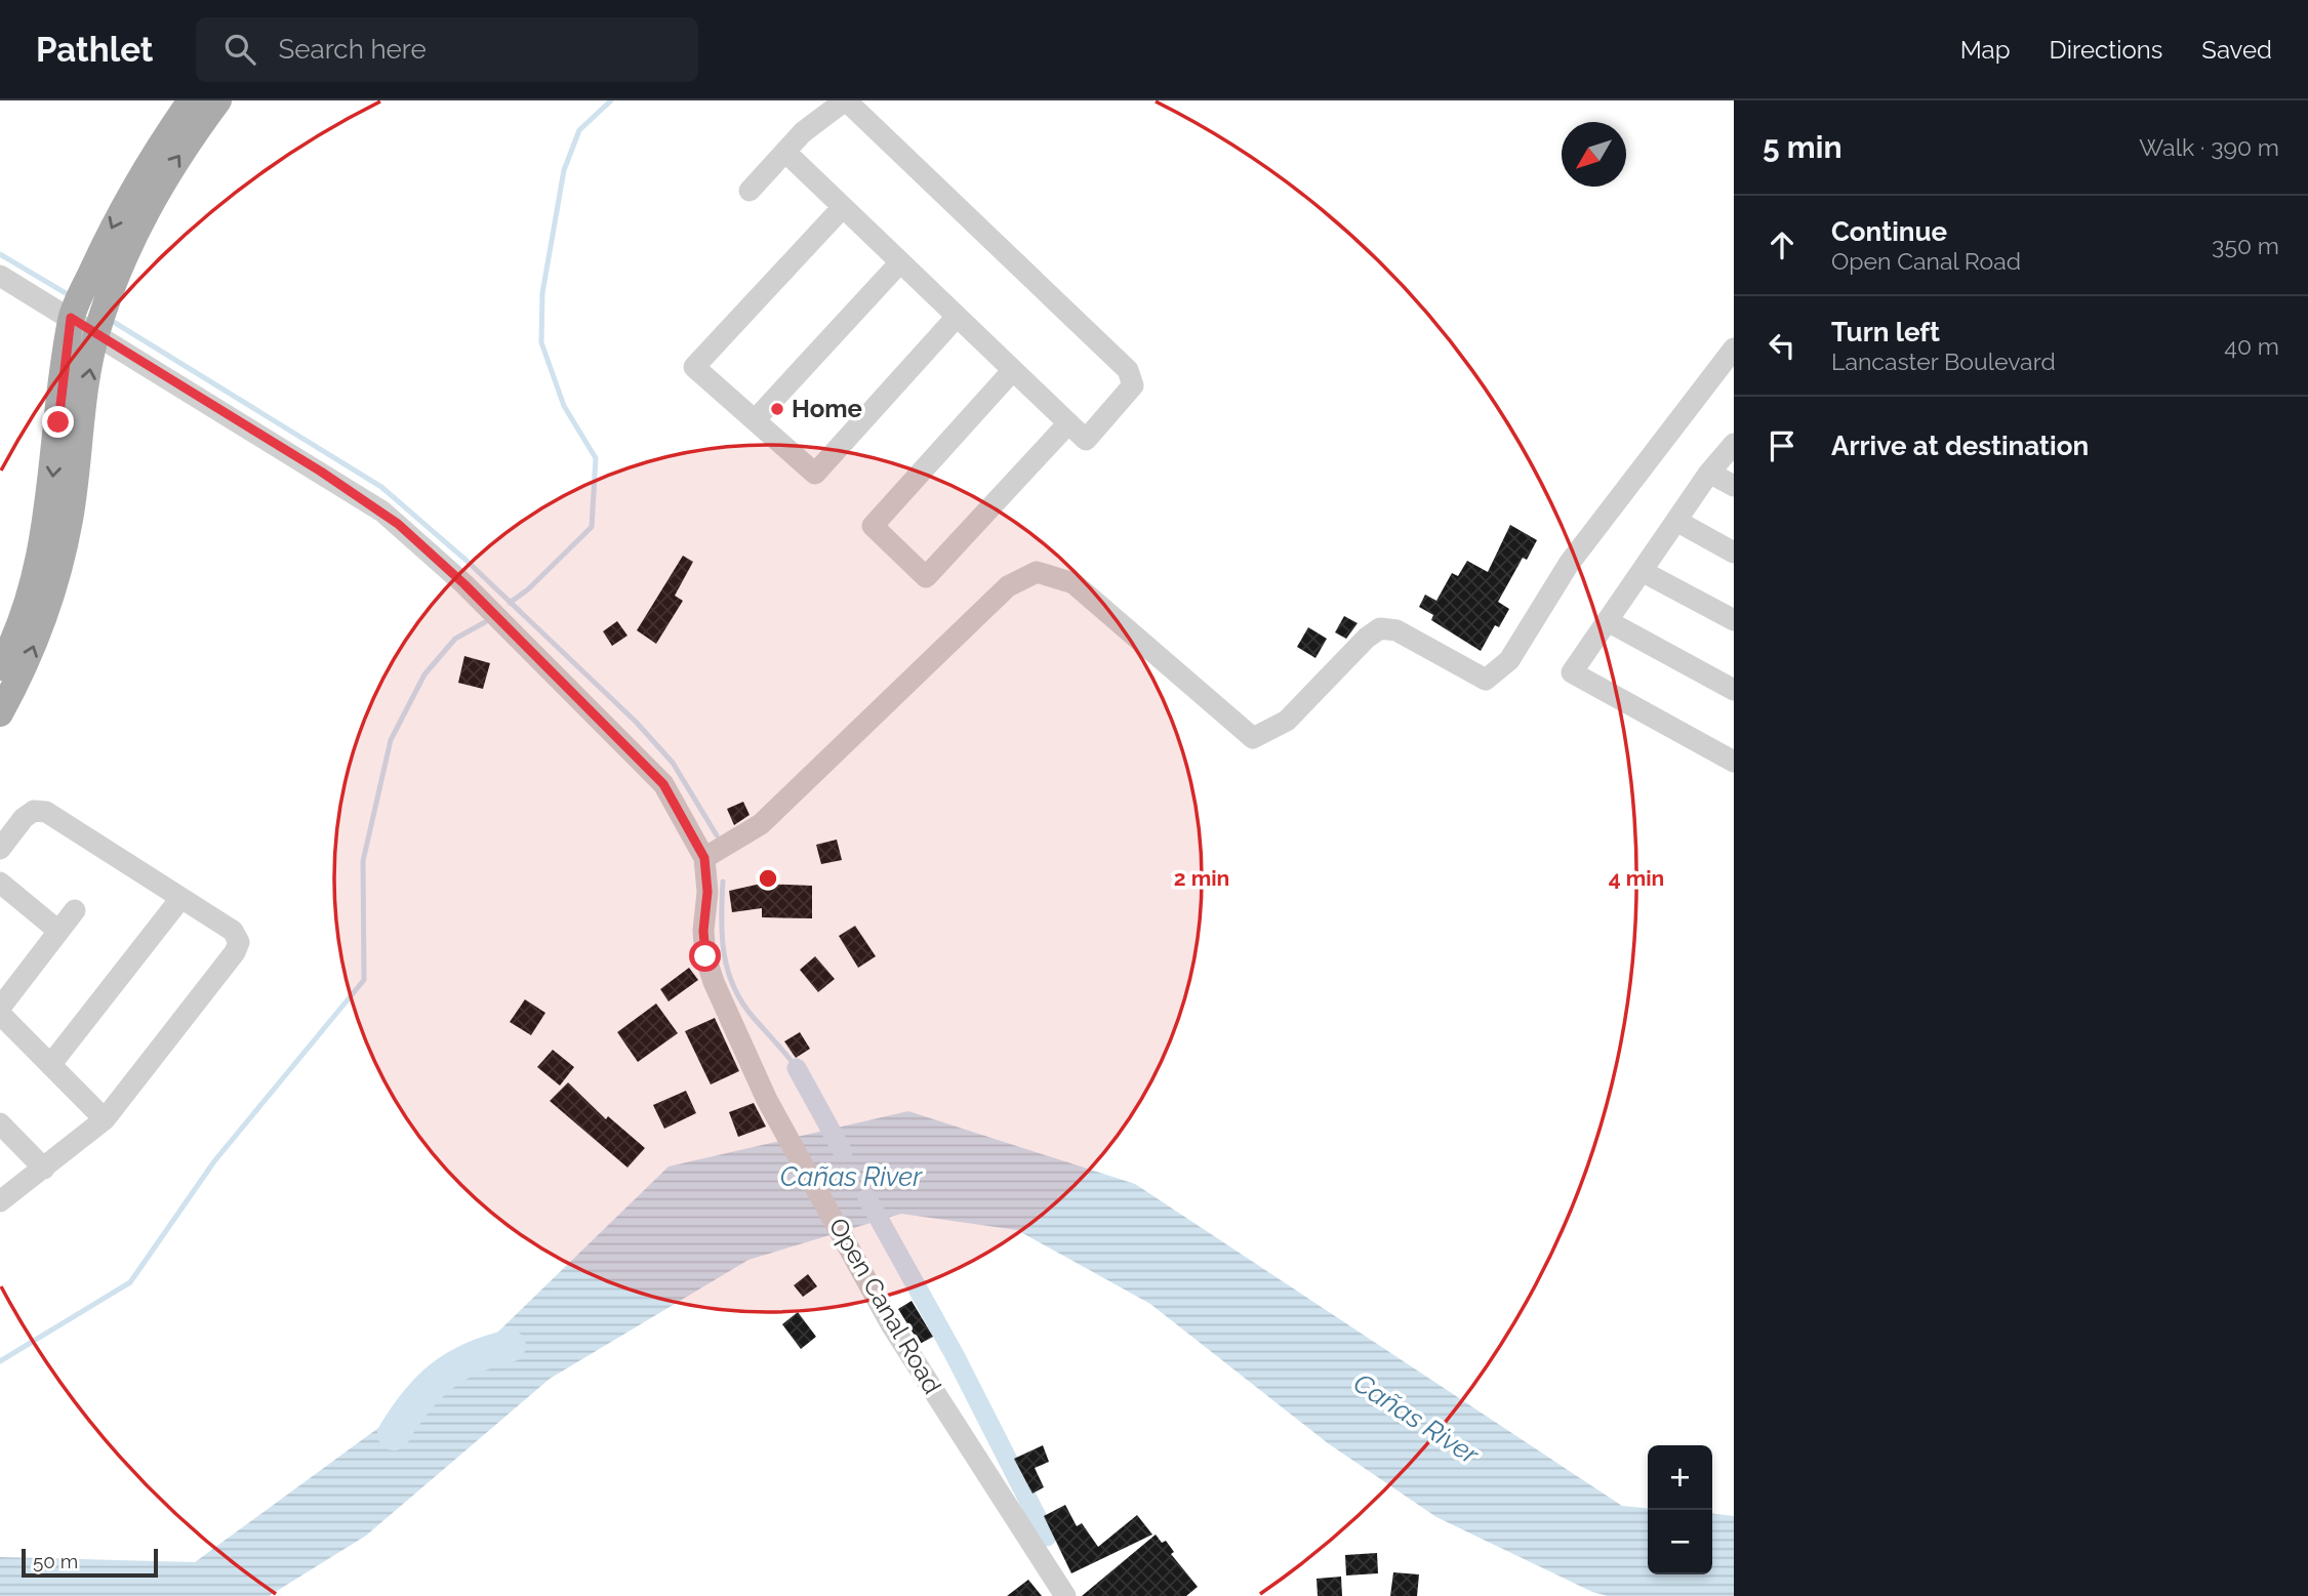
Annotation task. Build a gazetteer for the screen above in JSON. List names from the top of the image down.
{
  "streets": {
    "street": ["Open Canal Road"]
  },
  "water": ["Cañas River"],
  "places": ["Home"],
  "scale_bar": "50 m",
  "north": "bottom left",
  "page": {
    "header": "Pathlet",
    "search": "Search here",
    "nav": ["Map", "Directions", "Saved"],
    "heading": ["5 min", "Walk · 390 m"],
    "list": [
      ["Continue", "Open Canal Road", "350 m"],
      ["Turn left", "Lancaster Boulevard", "40 m"],
      "Arrive at destination"
    ],
    "map_buttons": ["+", "−"],
    "scale": "50 m"
  },
  "rings": ["2 min", "4 min"]
}
